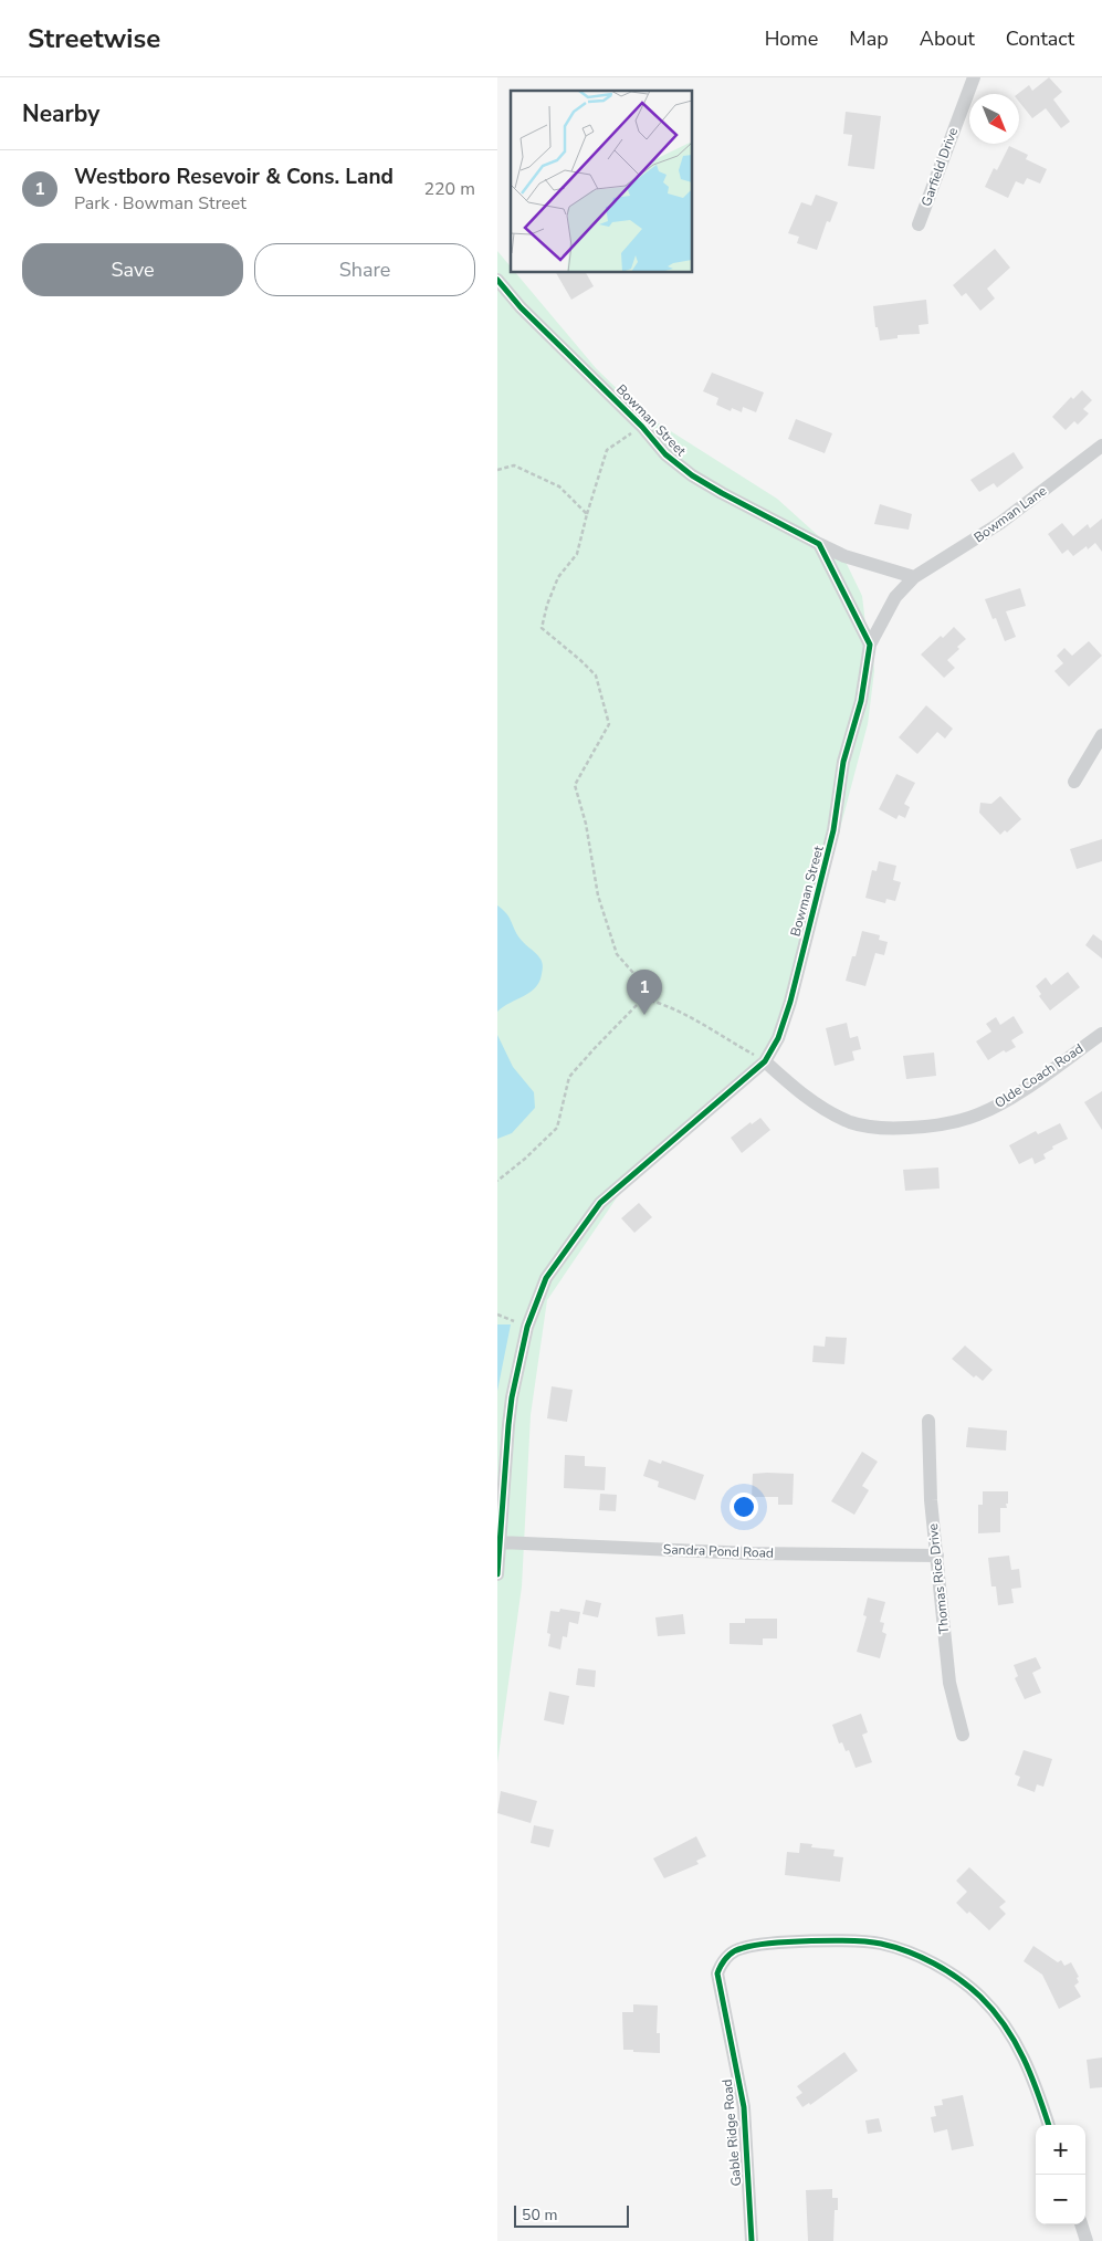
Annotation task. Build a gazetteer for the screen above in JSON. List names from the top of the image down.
{
  "streets": {
    "street": [
      "Garfield Drive",
      "Bowman Street",
      "Bowman Lane",
      "Olde Coach Road",
      "Sandra Pond Road",
      "Thomas Rice Drive",
      "Gable Ridge Road"
    ]
  },
  "crossings": [
    ["Bowman Street", "Bowman Lane"],
    ["Bowman Street", "Olde Coach Road"],
    ["Bowman Street", "Sandra Pond Road"],
    ["Sandra Pond Road", "Thomas Rice Drive"]
  ],
  "scale_bar": "50 m",
  "north": "bottom right",
  "page": {
    "header": "Streetwise",
    "nav": [
      "Home",
      "Map",
      "About",
      "Contact"
    ],
    "heading": "Nearby",
    "list": [
      {
        "mark": "1",
        "name": "Westboro Resevoir & Cons. Land",
        "note": "Park · Bowman Street",
        "value": "220 m"
      }
    ],
    "buttons": ["Save", "Share"],
    "pins": "1",
    "map_buttons": ["+", "−"],
    "scale": "50 m"
  }
}
